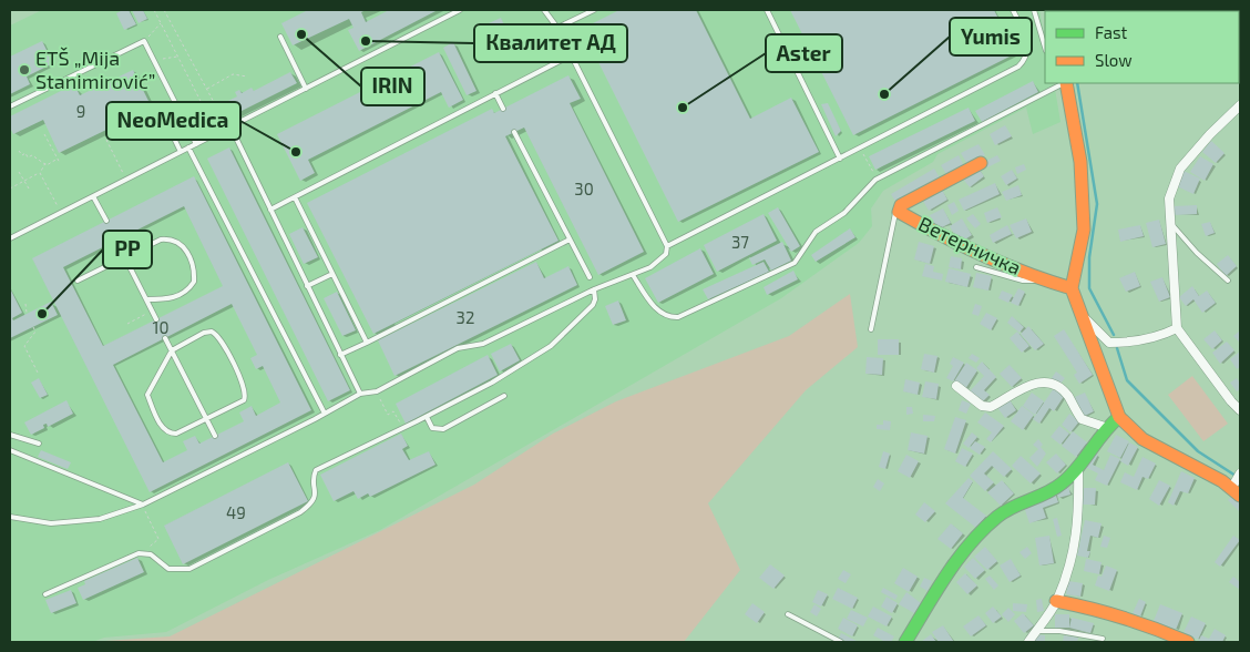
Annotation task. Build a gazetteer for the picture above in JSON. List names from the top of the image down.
{
  "streets": {
    "street": ["Ветерничка"]
  },
  "places": [
    "IRIN",
    "Квалитет АД",
    "ETŠ „Mija Stanimirović”",
    "Yumis",
    "Aster",
    "NeoMedica",
    "PP"
  ],
  "house_numbers": [
    "9",
    "30",
    "37",
    "32",
    "10",
    "49"
  ],
  "legend": ["Fast", "Slow"]
}
